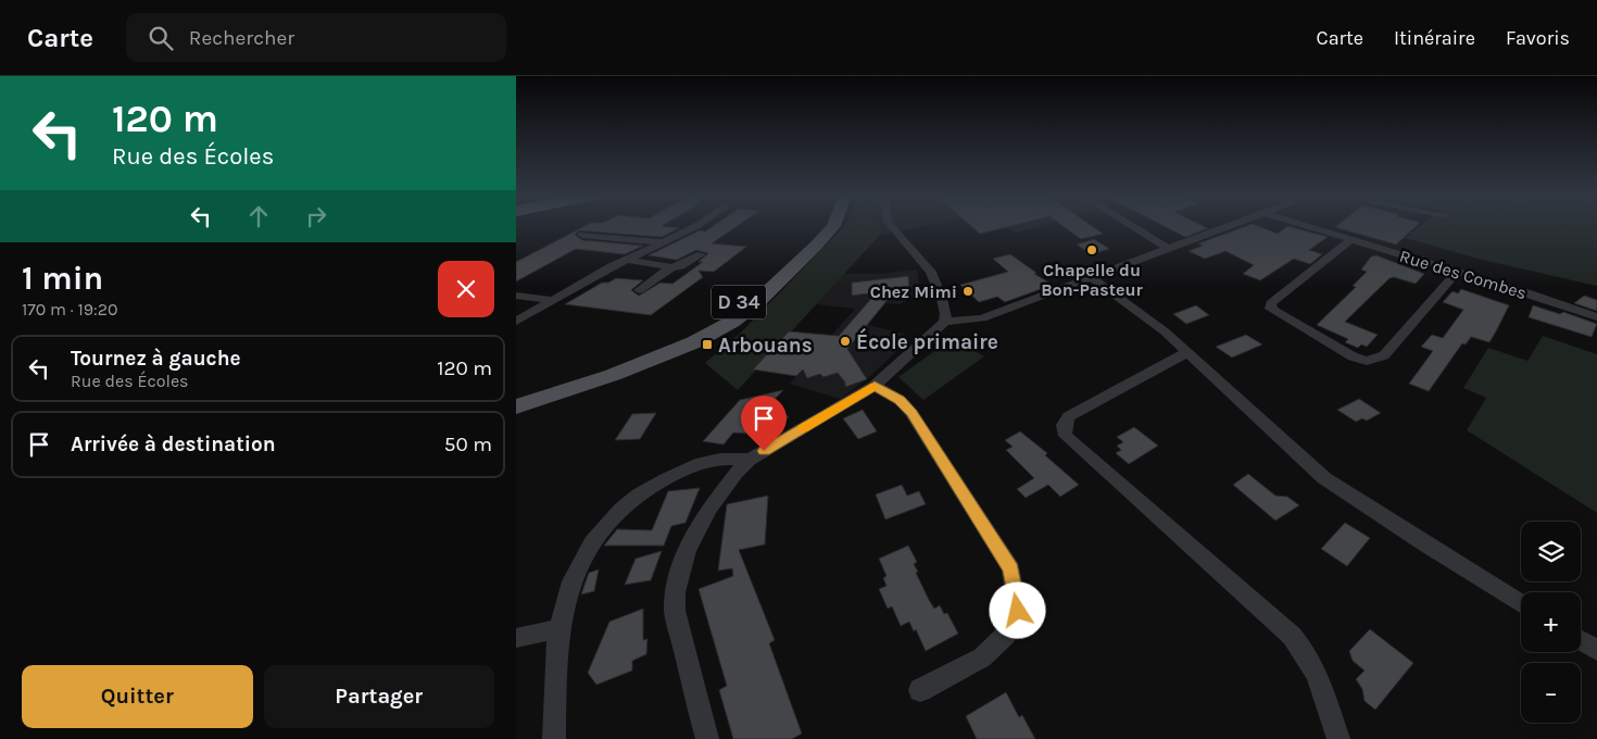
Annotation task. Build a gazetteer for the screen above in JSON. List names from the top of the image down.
{
  "streets": {
    "main road": ["D 34"],
    "street": ["Rue des Combes"]
  },
  "places": {
    "other": ["Chapelle du Bon-Pasteur", "Chez Mimi", "École primaire"],
    "transit": ["Arbouans"]
  },
  "page": {
    "header": "Carte",
    "search": "Rechercher",
    "nav": ["Carte", "Itinéraire", "Favoris"],
    "turn": ["120 m", "Rue des Écoles"],
    "heading": ["1 min", "170 m · 19:20"],
    "list": [
      {
        "name": "Tournez à gauche",
        "note": "Rue des Écoles",
        "value": "120 m"
      },
      {
        "name": "Arrivée à destination",
        "value": "50 m"
      }
    ],
    "map_buttons": ["+", "−"],
    "buttons": ["Quitter", "Partager"]
  }
}
